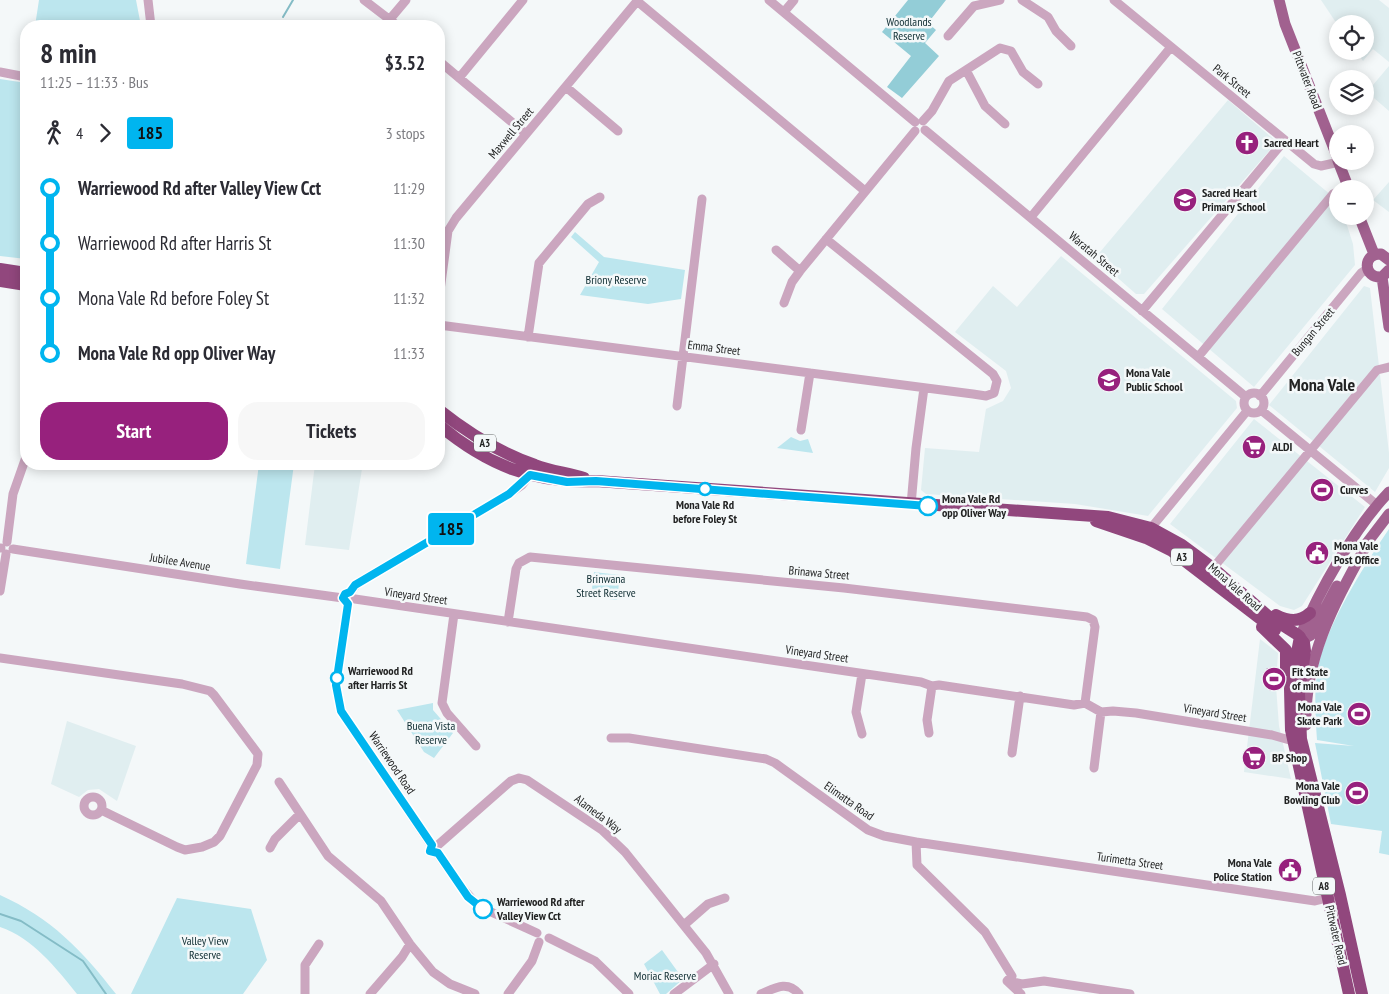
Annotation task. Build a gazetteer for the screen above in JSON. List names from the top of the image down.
{
  "streets": {
    "highway": [
      "Pittwater Road",
      "A3",
      "Mona Vale Road",
      "A8"
    ],
    "street": [
      "Park Street",
      "Maxwell Street",
      "Waratah Street",
      "Bungan Street",
      "Emma Street",
      "Jubilee Avenue",
      "Brinawa Street",
      "Vineyard Street",
      "Warriewood Road",
      "Elimatta Road",
      "Alameda Way",
      "Turimetta Street"
    ]
  },
  "crossings": [
    ["Pittwater Road", "A3"],
    ["Pittwater Road", "Mona Vale Road"],
    ["Pittwater Road", "Vineyard Street"],
    ["Pittwater Road", "Turimetta Street"],
    ["Waratah Street", "Bungan Street"],
    ["A3", "Mona Vale Road"],
    ["Jubilee Avenue", "Vineyard Street"],
    ["Jubilee Avenue", "Warriewood Road"],
    ["Brinawa Street", "Vineyard Street"],
    ["Vineyard Street", "Warriewood Road"],
    ["Warriewood Road", "Alameda Way"],
    ["Elimatta Road", "Turimetta Street"]
  ],
  "districts": ["Mona Vale"],
  "parks": [
    "Woodlands Reserve",
    "Briony Reserve",
    "Brinwana Street Reserve",
    "Buena Vista Reserve",
    "Valley View Reserve",
    "Moriac Reserve"
  ],
  "places": {
    "church": ["Sacred Heart"],
    "school or university": ["Sacred Heart Primary School", "Mona Vale Public School"],
    "supermarket": ["ALDI", "BP Shop"],
    "other": [
      "Mona Vale Rd before Foley St",
      "Mona Vale Rd opp Oliver Way",
      "Warriewood Rd after Harris St",
      "Warriewood Rd after Valley View Cct"
    ],
    "sports": [
      "Curves",
      "Fit State of mind",
      "Mona Vale Skate Park",
      "Mona Vale Bowling Club"
    ],
    "public building": ["Mona Vale Post Office", "Mona Vale Police Station"]
  },
  "lines": ["bus line 185"],
  "page": {
    "on_map": "185",
    "map_buttons": ["+", "−"],
    "heading": ["8 min", "11:25 – 11:33 · Bus", "$3.52"],
    "legs": ["4", "185", "3 stops"],
    "list": [
      {
        "name": "Warriewood Rd after Valley View Cct",
        "value": "11:29"
      },
      {
        "name": "Warriewood Rd after Harris St",
        "value": "11:30"
      },
      {
        "name": "Mona Vale Rd before Foley St",
        "value": "11:32"
      },
      {
        "name": "Mona Vale Rd opp Oliver Way",
        "value": "11:33"
      }
    ],
    "buttons": ["Start", "Tickets"]
  }
}
